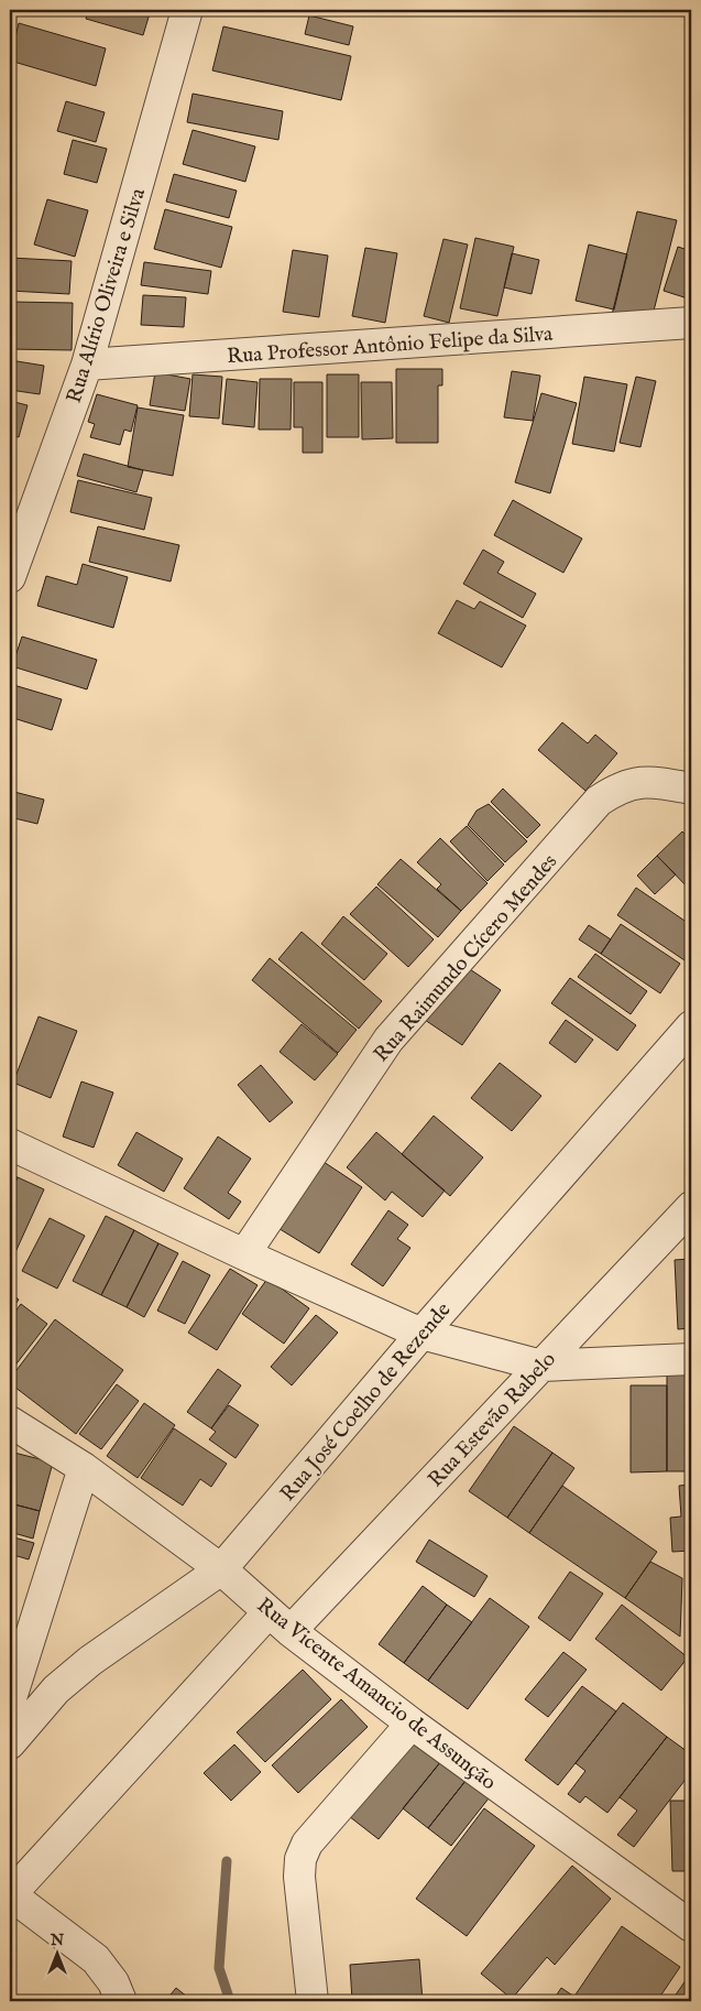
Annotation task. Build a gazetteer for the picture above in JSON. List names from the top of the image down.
{
  "streets": {
    "street": [
      "Rua Alírio Oliveira e Silva",
      "Rua Professor Antônio Felipe da Silva",
      "Rua Raimundo Cícero Mendes",
      "Rua José Coelho de Rezende",
      "Rua Estevão Rabelo",
      "Rua Vicente Amancio de Assunção"
    ]
  },
  "crossings": [
    ["Rua Alírio Oliveira e Silva", "Rua Professor Antônio Felipe da Silva"],
    ["Rua José Coelho de Rezende", "Rua Vicente Amancio de Assunção"],
    ["Rua Estevão Rabelo", "Rua Vicente Amancio de Assunção"]
  ],
  "north": "top"
}
